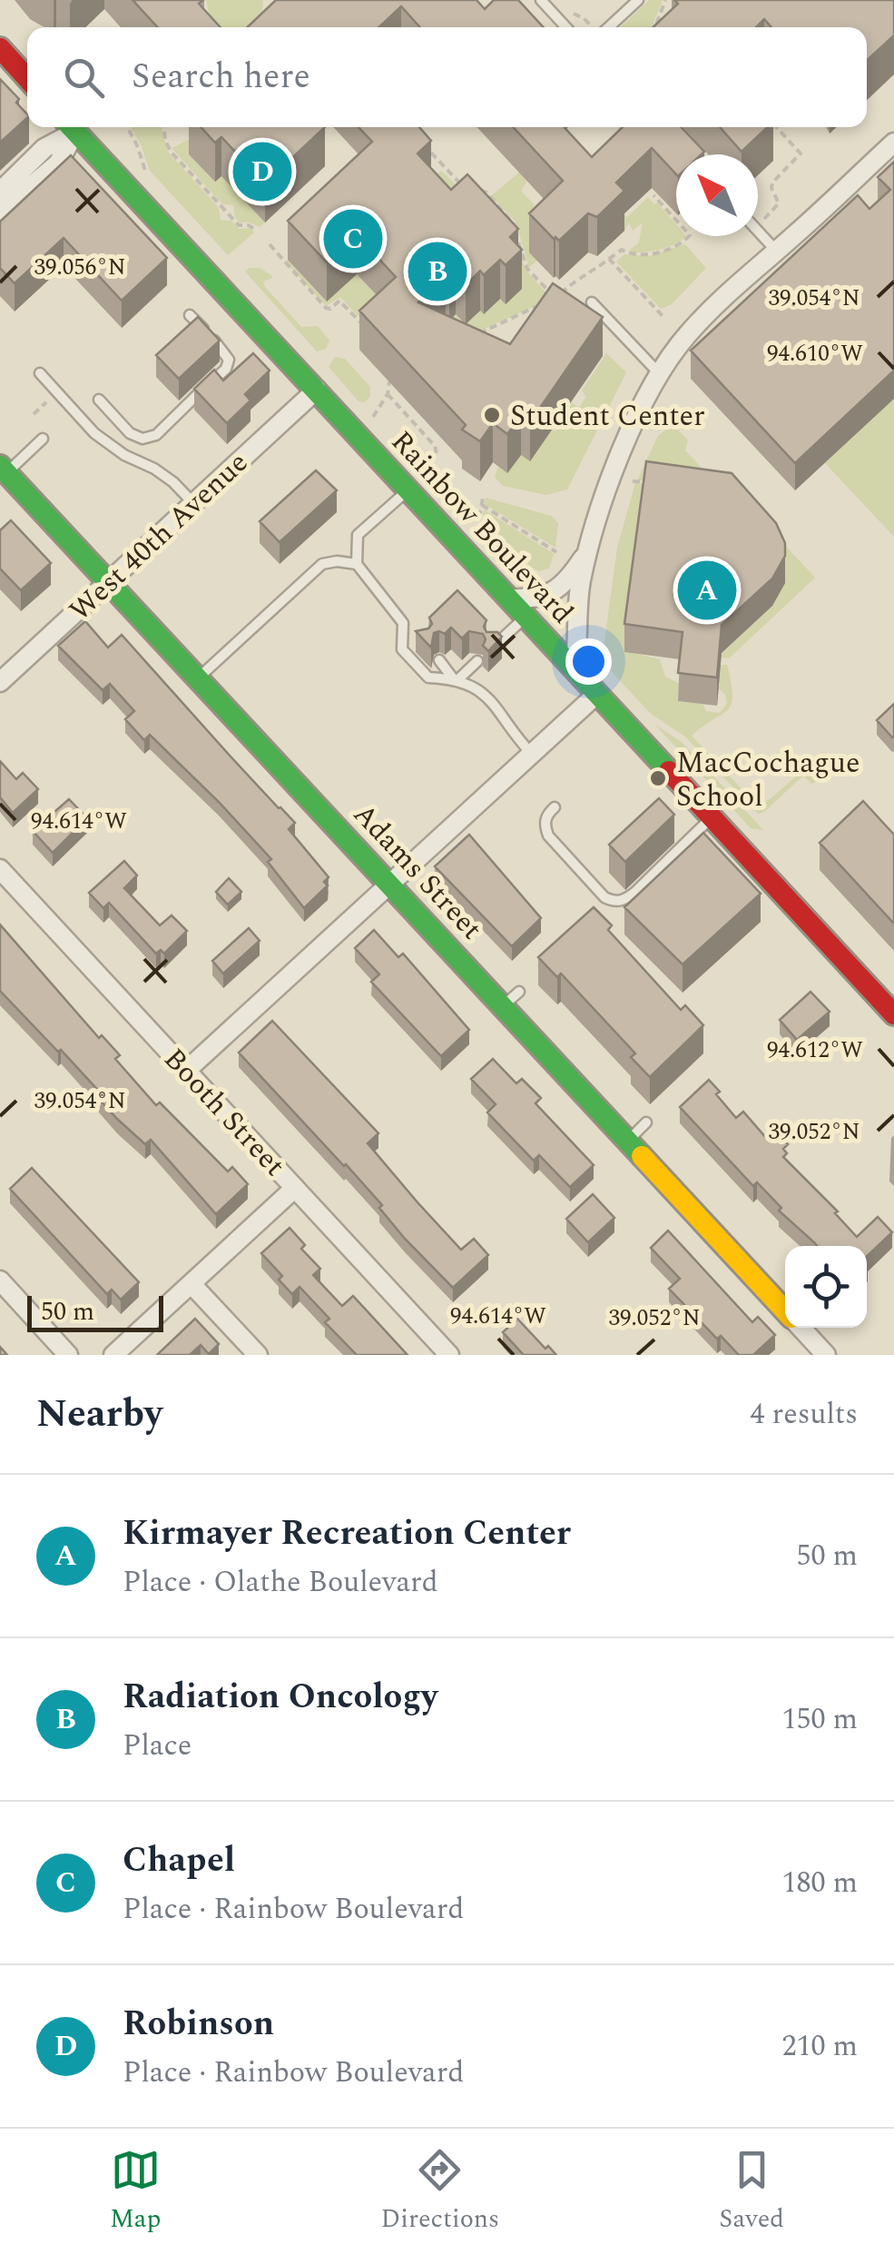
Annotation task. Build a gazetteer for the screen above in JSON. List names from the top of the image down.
{
  "streets": {
    "main road": ["Rainbow Boulevard", "Adams Street"],
    "street": ["West 40th Avenue", "Booth Street"]
  },
  "crossings": [
    ["Rainbow Boulevard", "West 40th Avenue"],
    ["West 40th Avenue", "Adams Street"]
  ],
  "places": ["Student Center", "MacCochague School"],
  "scale_bar": "50 m",
  "north": "top left",
  "page": {
    "search": "Search here",
    "pins": [
      "D",
      "C",
      "B",
      "A"
    ],
    "scale": "50 m",
    "heading": ["Nearby", "4 results"],
    "list": [
      {
        "mark": "A",
        "name": "Kirmayer Recreation Center",
        "note": "Place · Olathe Boulevard",
        "value": "50 m"
      },
      {
        "mark": "B",
        "name": "Radiation Oncology",
        "note": "Place",
        "value": "150 m"
      },
      {
        "mark": "C",
        "name": "Chapel",
        "note": "Place · Rainbow Boulevard",
        "value": "180 m"
      },
      {
        "mark": "D",
        "name": "Robinson",
        "note": "Place · Rainbow Boulevard",
        "value": "210 m"
      }
    ],
    "nav": ["Map", "Directions", "Saved"]
  },
  "coordinates": [
    "39.056°N",
    "39.054°N",
    "94.610°W",
    "94.614°W",
    "94.612°W",
    "39.052°N"
  ]
}
